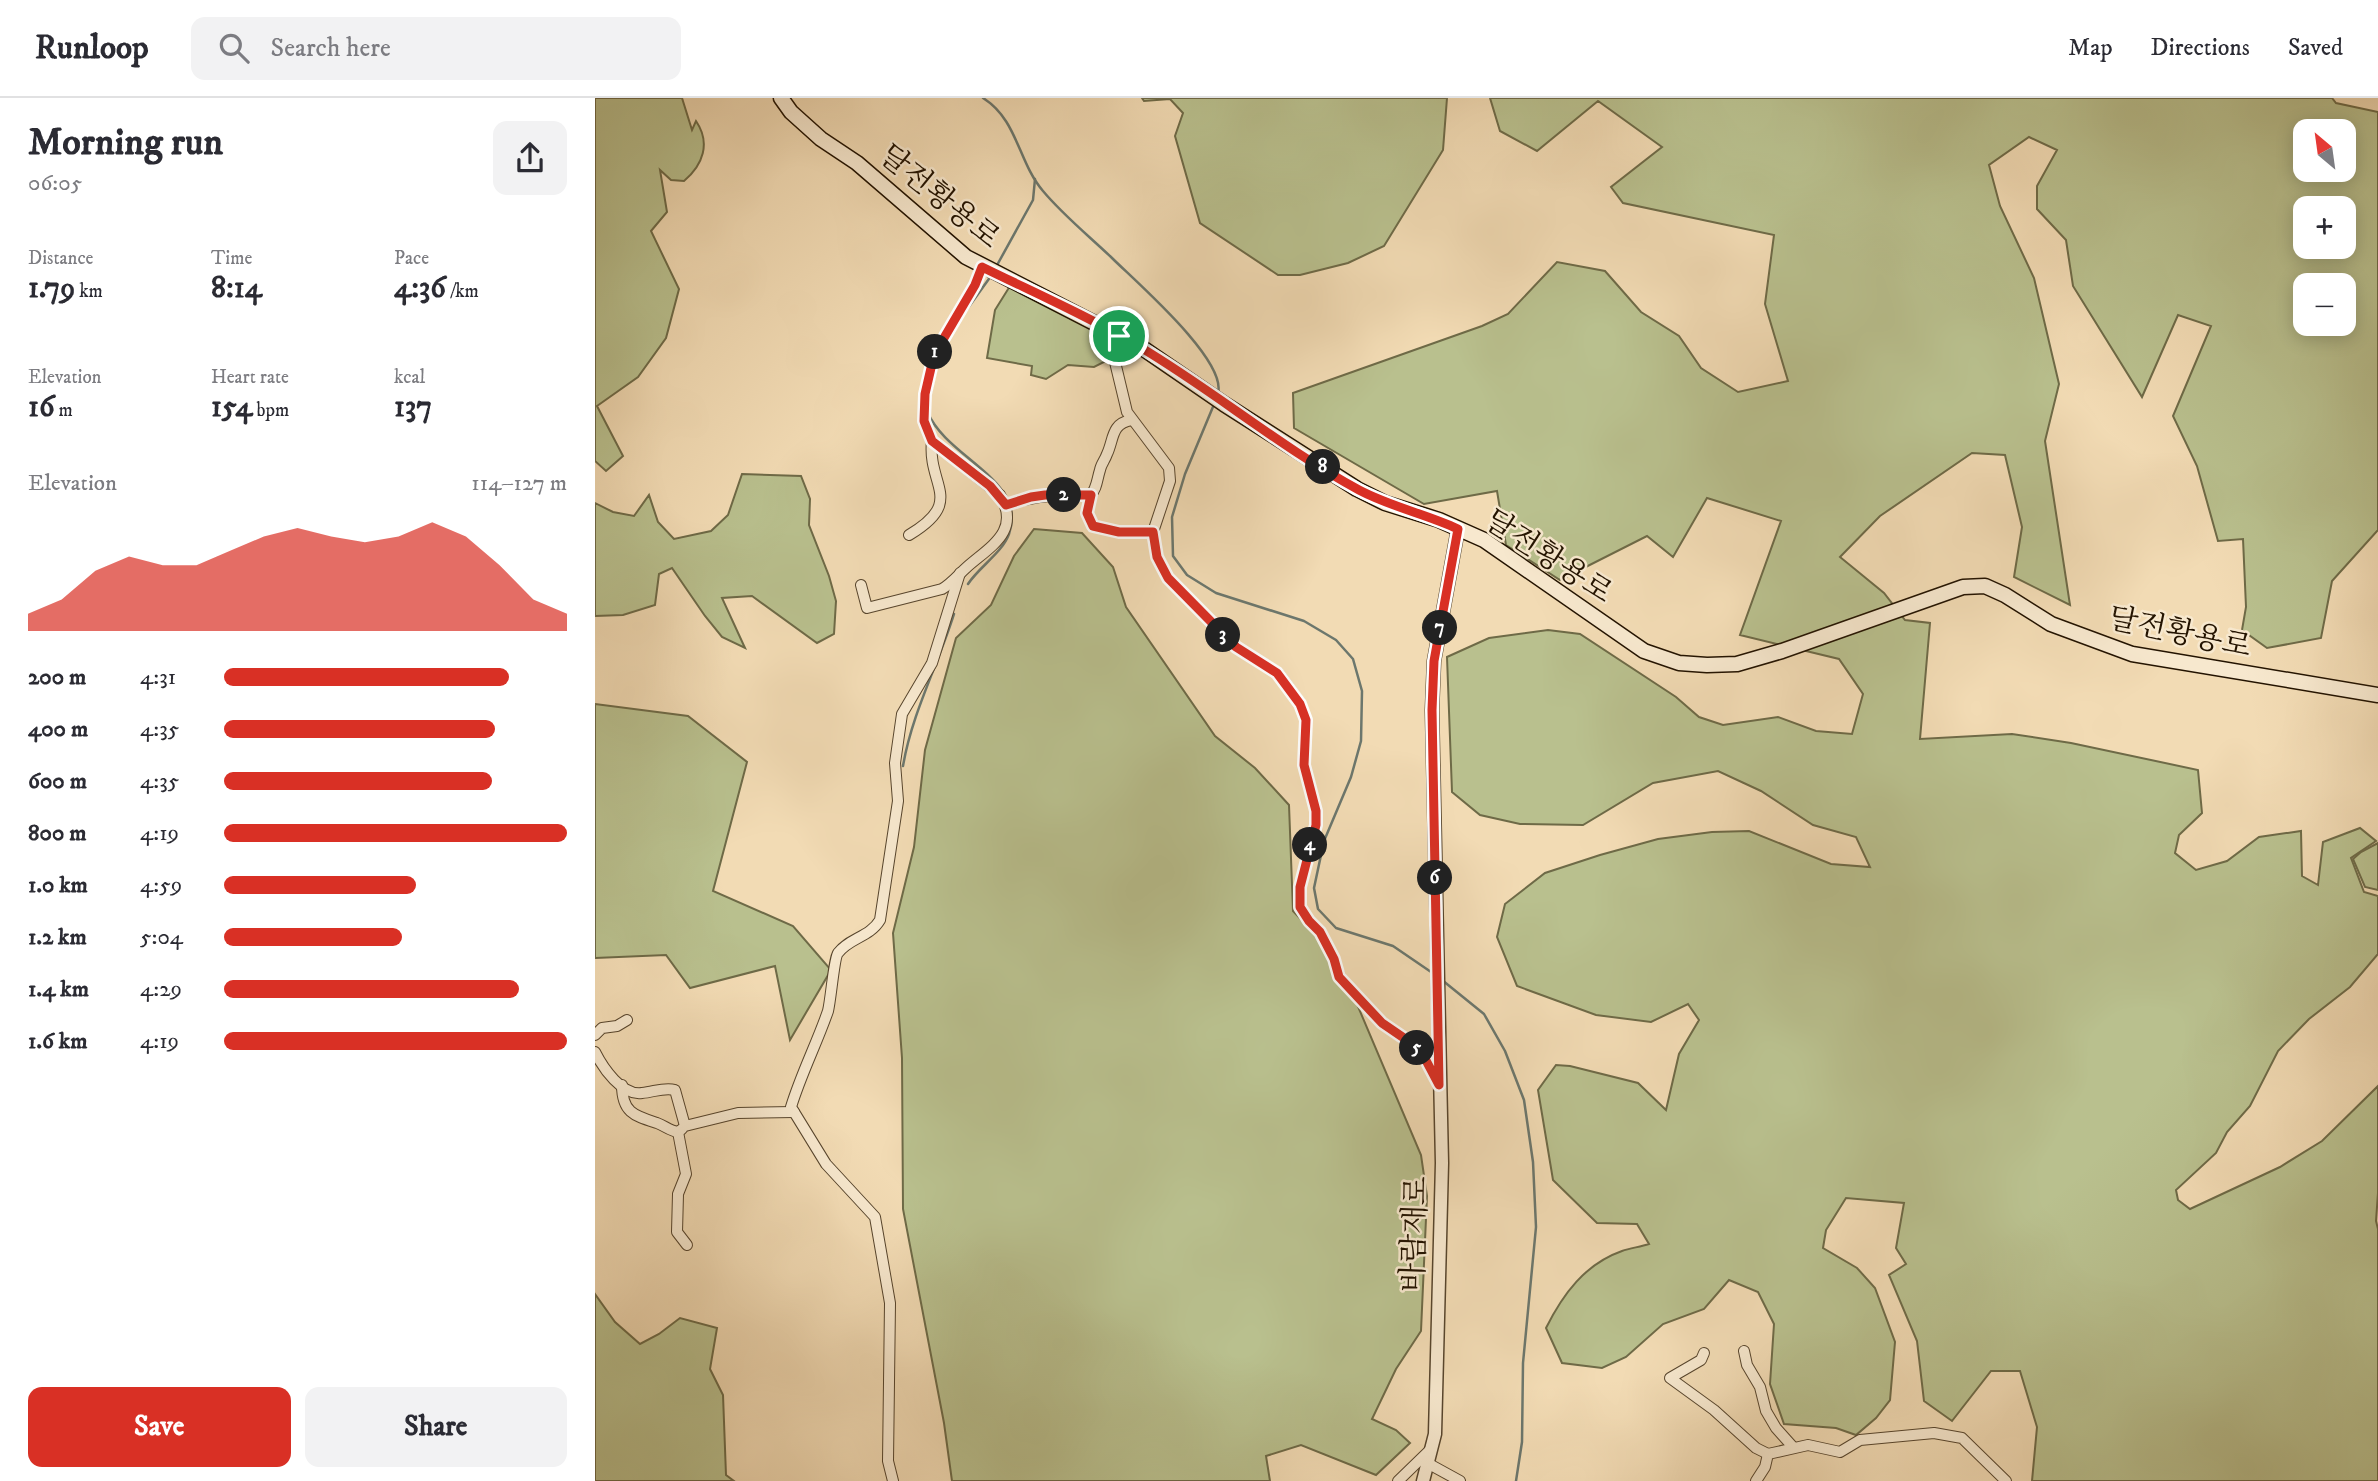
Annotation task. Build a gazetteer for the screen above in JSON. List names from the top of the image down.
{
  "streets": {
    "main road": ["달전황용로"],
    "street": ["바람재로"]
  },
  "crossings": [
    ["달전황용로", "바람재로"]
  ],
  "north": "top left",
  "page": {
    "header": "Runloop",
    "search": "Search here",
    "nav": ["Map", "Directions", "Saved"],
    "heading": ["Morning run", "06:05"],
    "map_buttons": ["+", "−"],
    "stats": [
      ["Distance", "1.79 km"],
      ["Time", "8:14"],
      ["Pace", "4:36 /km"],
      ["Elevation", "16 m"],
      ["Heart rate", "154 bpm"],
      ["kcal", "137"]
    ],
    "pins": [
      "1",
      "8",
      "2",
      "7",
      "3",
      "4",
      "6",
      "5"
    ],
    "chart": ["Elevation", "114–127 m"],
    "list": [
      {
        "name": "200 m",
        "note": "4:31"
      },
      {
        "name": "400 m",
        "note": "4:35"
      },
      {
        "name": "600 m",
        "note": "4:35"
      },
      {
        "name": "800 m",
        "note": "4:19"
      },
      {
        "name": "1.0 km",
        "note": "4:59"
      },
      {
        "name": "1.2 km",
        "note": "5:04"
      },
      {
        "name": "1.4 km",
        "note": "4:29"
      },
      {
        "name": "1.6 km",
        "note": "4:19"
      }
    ],
    "buttons": ["Save", "Share"]
  }
}
